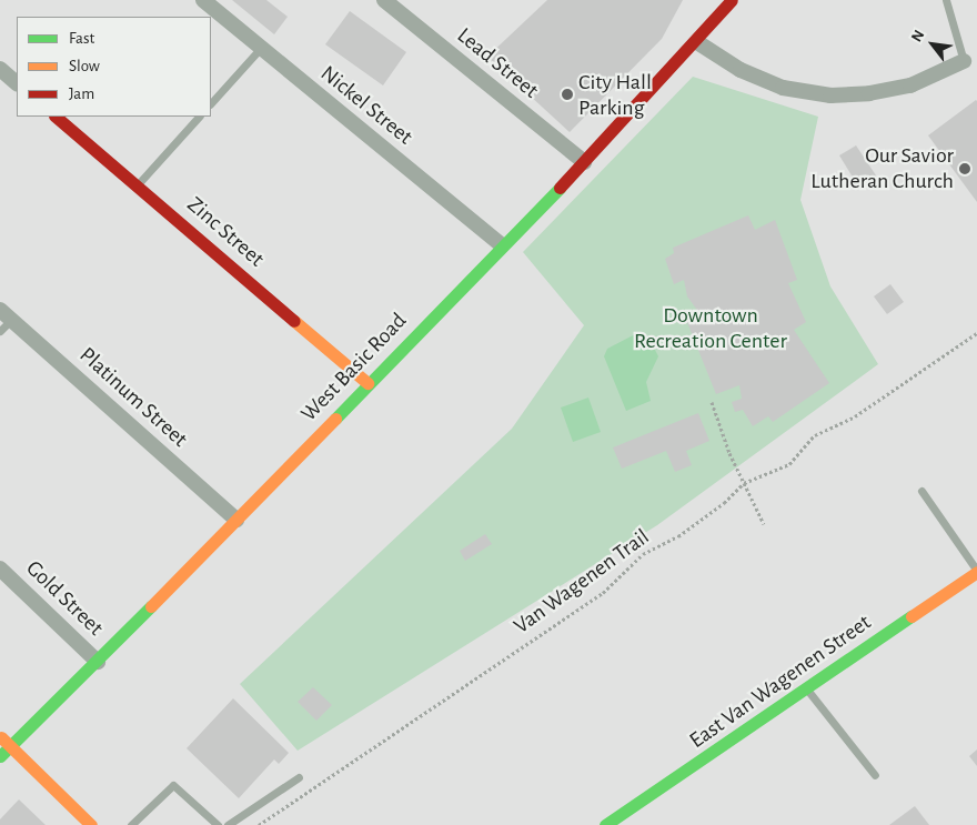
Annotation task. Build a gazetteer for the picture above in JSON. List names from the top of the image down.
{
  "streets": {
    "street": [
      "Lead Street",
      "Nickel Street",
      "Zinc Street",
      "West Basic Road",
      "Platinum Street",
      "Gold Street",
      "East Van Wagenen Street"
    ],
    "path": ["Van Wagenen Trail"]
  },
  "crossings": [
    ["Lead Street", "West Basic Road"],
    ["Nickel Street", "West Basic Road"],
    ["Zinc Street", "West Basic Road"],
    ["West Basic Road", "Platinum Street"],
    ["West Basic Road", "Gold Street"]
  ],
  "parks": ["Downtown Recreation Center"],
  "places": ["City Hall Parking", "Our Savior Lutheran Church"],
  "legend": ["Fast", "Slow", "Jam"],
  "north": "top left"
}
